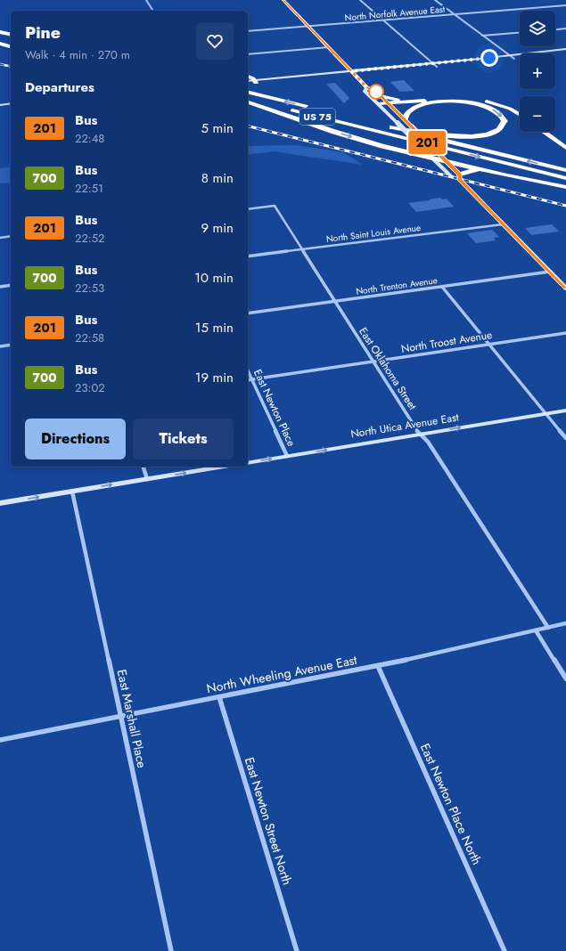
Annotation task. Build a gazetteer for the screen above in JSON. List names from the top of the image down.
{
  "streets": {
    "highway": ["US 75"],
    "main road": ["North Utica Avenue East"],
    "street": [
      "North Norfolk Avenue East",
      "North Saint Louis Avenue",
      "North Trenton Avenue",
      "North Troost Avenue",
      "East Oklahoma Street",
      "East Newton Place",
      "North Wheeling Avenue East",
      "East Marshall Place",
      "East Newton Place North",
      "East Newton Street North"
    ]
  },
  "crossings": [
    ["North Saint Louis Avenue", "East Oklahoma Street"],
    ["North Trenton Avenue", "East Oklahoma Street"],
    ["North Troost Avenue", "East Oklahoma Street"],
    ["North Troost Avenue", "East Newton Place"],
    ["East Oklahoma Street", "North Utica Avenue East"],
    ["East Oklahoma Street", "North Wheeling Avenue East"],
    ["East Newton Place", "North Utica Avenue East"],
    ["North Wheeling Avenue East", "East Marshall Place"],
    ["North Wheeling Avenue East", "East Newton Place North"],
    ["North Wheeling Avenue East", "East Newton Street North"]
  ],
  "one_way": ["North Utica Avenue East"],
  "lines": ["bus line 201"],
  "page": {
    "on_map": "201",
    "map_buttons": ["+", "−"],
    "heading": [
      ["Pine", "Walk · 4 min · 270 m"],
      "Departures"
    ],
    "list": [
      {
        "mark": "201",
        "name": "Bus",
        "note": "22:48",
        "value": "5 min"
      },
      {
        "mark": "700",
        "name": "Bus",
        "note": "22:51",
        "value": "8 min"
      },
      {
        "mark": "201",
        "name": "Bus",
        "note": "22:52",
        "value": "9 min"
      },
      {
        "mark": "700",
        "name": "Bus",
        "note": "22:53",
        "value": "10 min"
      },
      {
        "mark": "201",
        "name": "Bus",
        "note": "22:58",
        "value": "15 min"
      },
      {
        "mark": "700",
        "name": "Bus",
        "note": "23:02",
        "value": "19 min"
      }
    ],
    "buttons": ["Directions", "Tickets"]
  }
}
